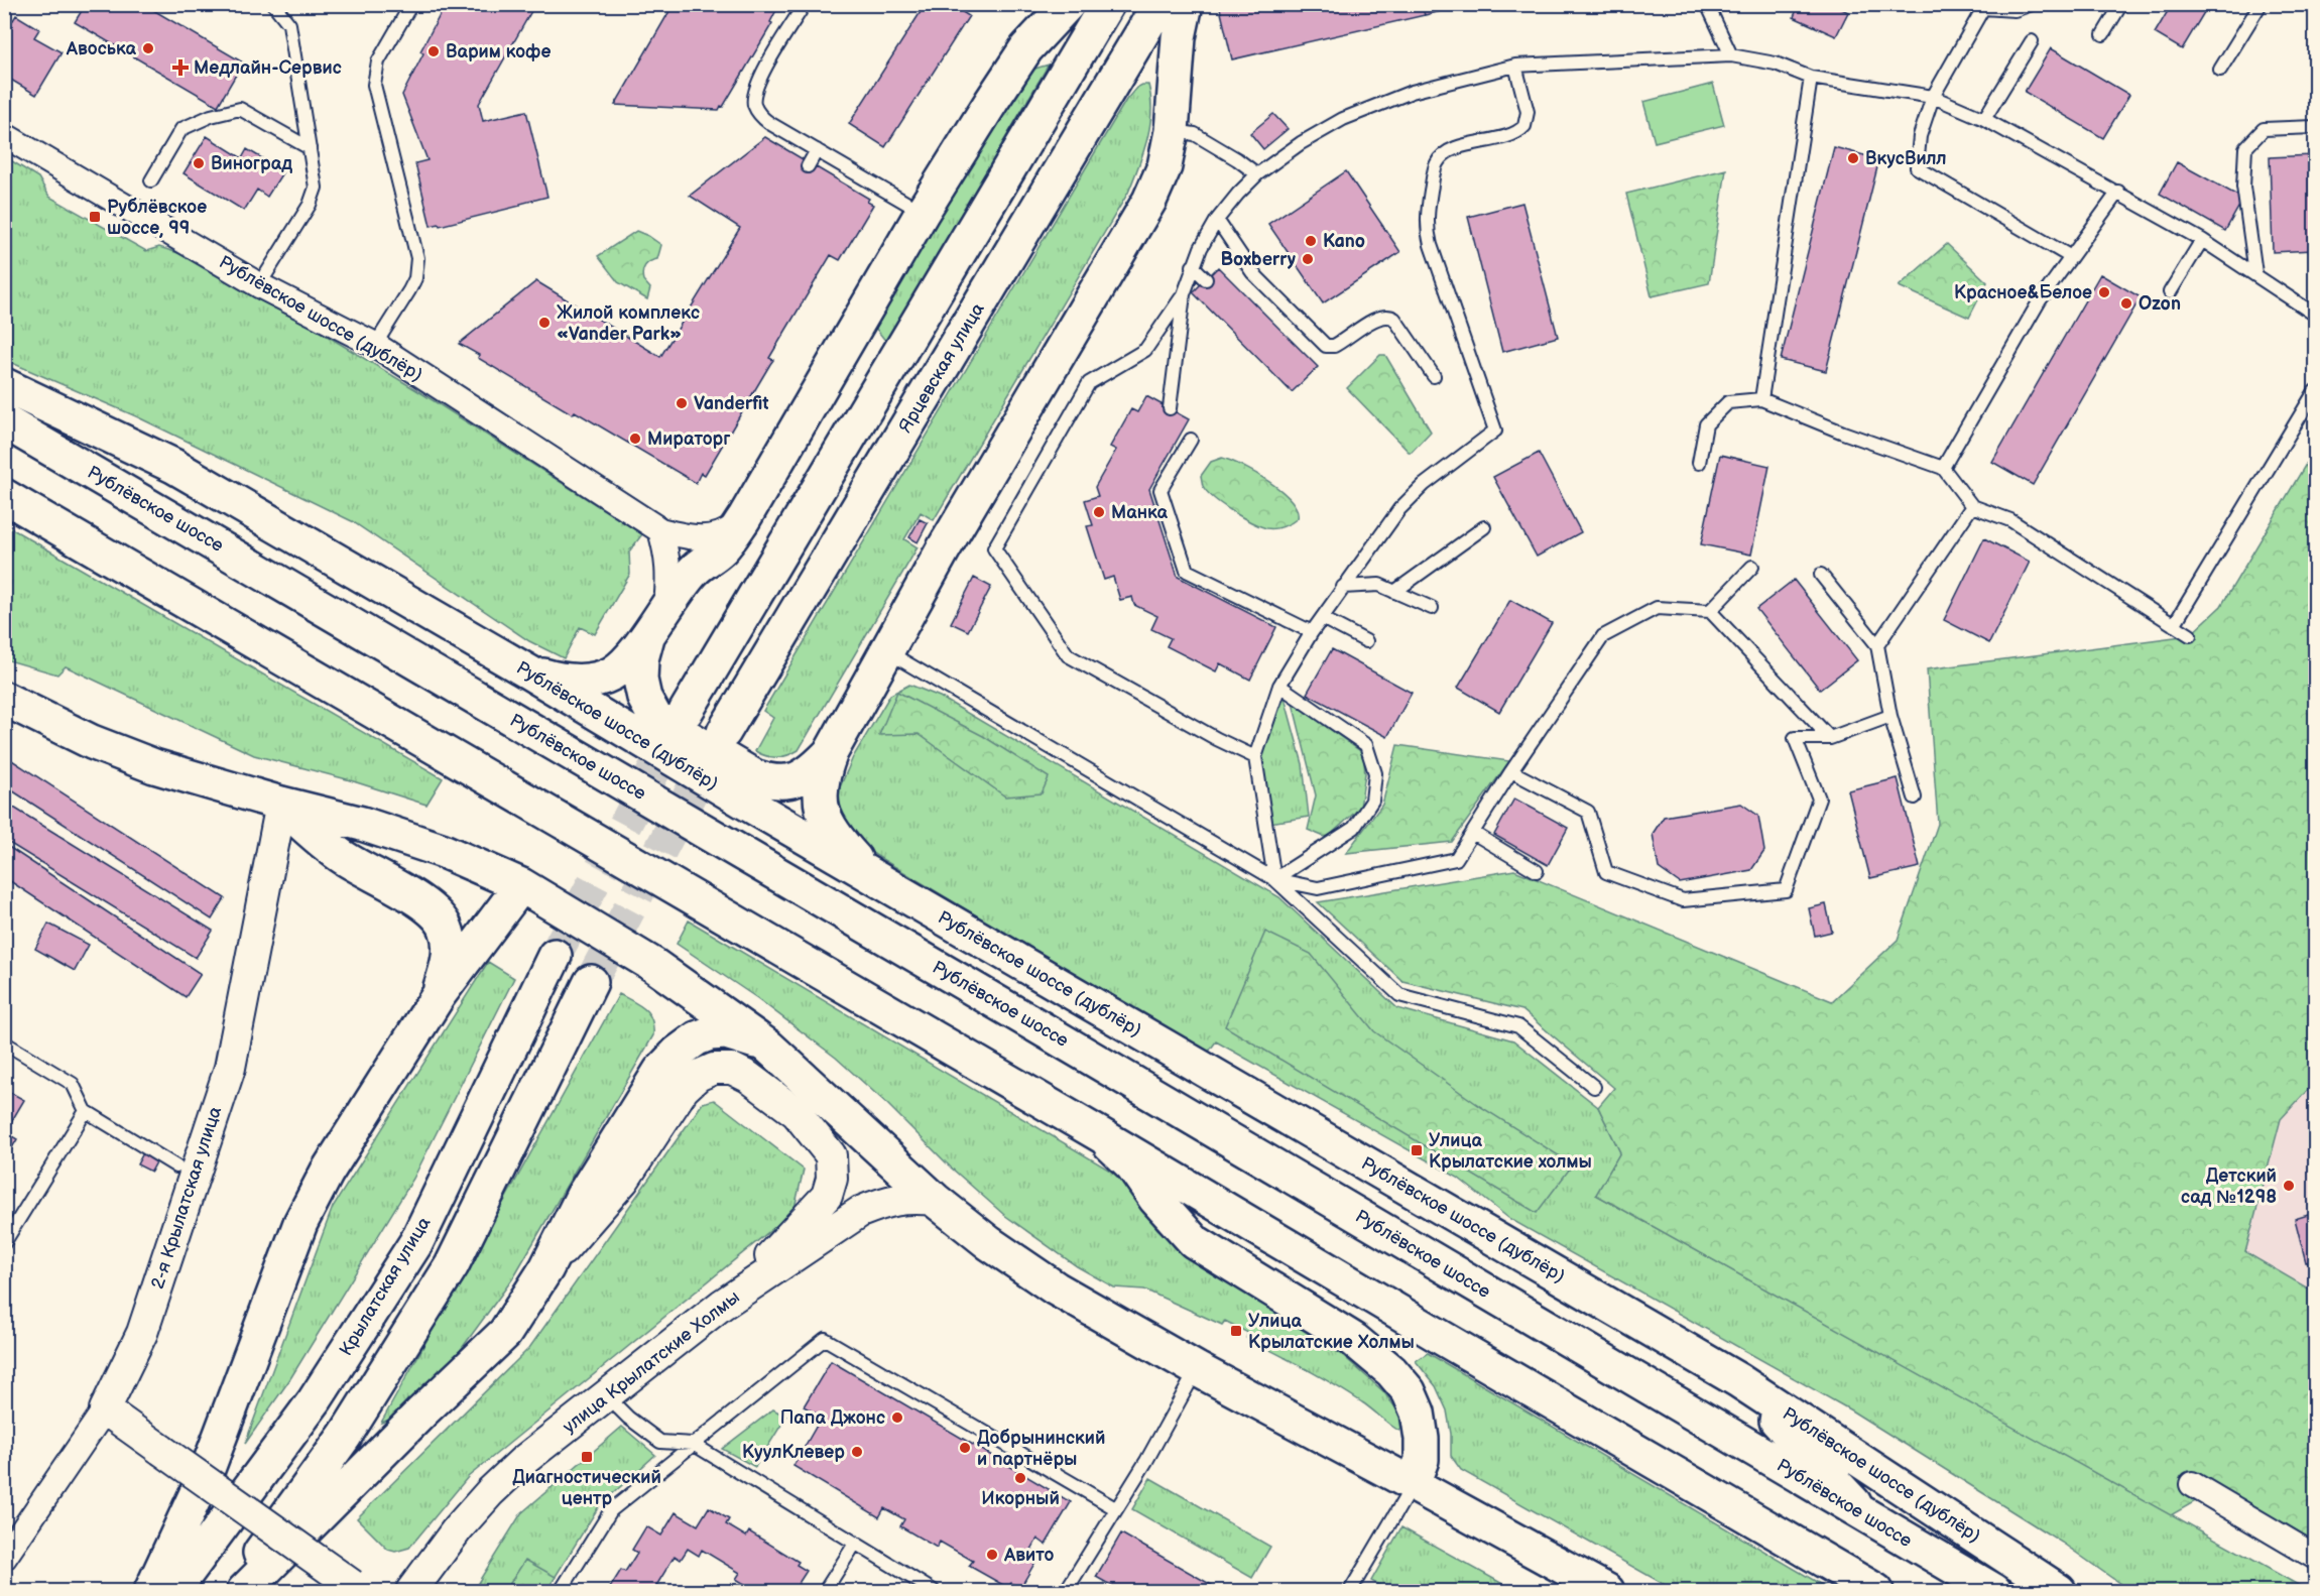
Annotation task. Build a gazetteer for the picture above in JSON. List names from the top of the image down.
{
  "streets": {
    "main road": [
      "Рублёвское шоссе (дублёр)",
      "Ярцевская улица",
      "Рублёвское шоссе",
      "Крылатская улица"
    ],
    "street": ["2-я Крылатская улица", "улица Крылатские Холмы"]
  },
  "places": {
    "other": [
      "Авоська",
      "Варим кофе",
      "ВкусВилл",
      "Виноград",
      "Kano",
      "Boxberry",
      "Красное&Белое",
      "Ozon",
      "Жилой комплекс «Vander Park»",
      "Vanderfit",
      "Мираторг",
      "Манка",
      "Детский сад №1298",
      "Папа Джонс",
      "Добрынинский и партнёры",
      "КуулКлевер",
      "Икорный",
      "Авито"
    ],
    "health": ["Медлайн-Сервис"],
    "transit": [
      "Рублёвское шоссе, 99",
      "Улица Крылатские холмы",
      "Улица Крылатские Холмы",
      "Диагностический центр"
    ]
  }
}
